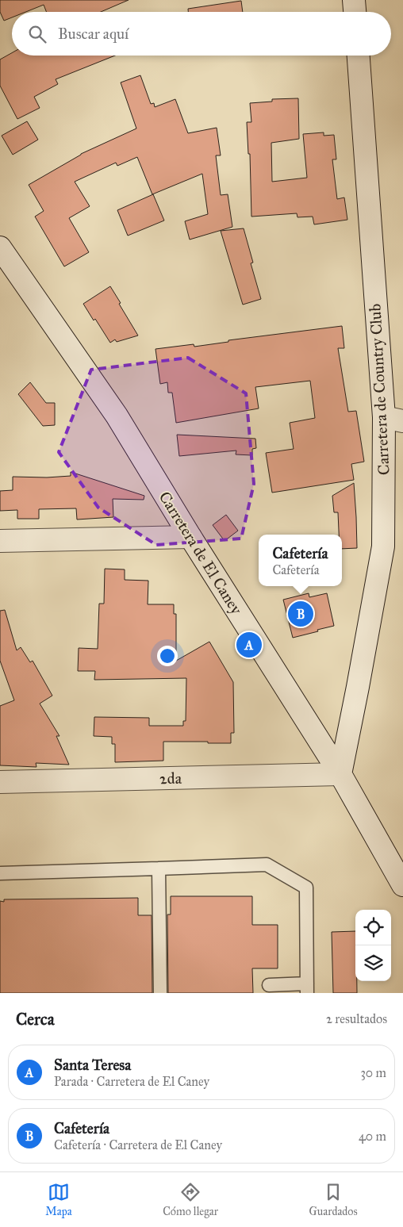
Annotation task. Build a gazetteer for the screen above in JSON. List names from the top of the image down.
{
  "streets": {
    "street": ["Carretera de Country Club", "Carretera de El Caney", "2da"]
  },
  "crossings": [
    ["Carretera de Country Club", "Carretera de El Caney"],
    ["Carretera de Country Club", "2da"],
    ["Carretera de El Caney", "2da"]
  ],
  "page": {
    "search": "Buscar aquí",
    "popup": ["Cafetería", "Cafetería"],
    "pins": ["B", "A"],
    "heading": ["Cerca", "2 resultados"],
    "list": [
      {
        "mark": "A",
        "name": "Santa Teresa",
        "note": "Parada · Carretera de El Caney",
        "value": "30 m"
      },
      {
        "mark": "B",
        "name": "Cafetería",
        "note": "Cafetería · Carretera de El Caney",
        "value": "40 m"
      }
    ],
    "nav": ["Mapa", "Cómo llegar", "Guardados"]
  }
}
